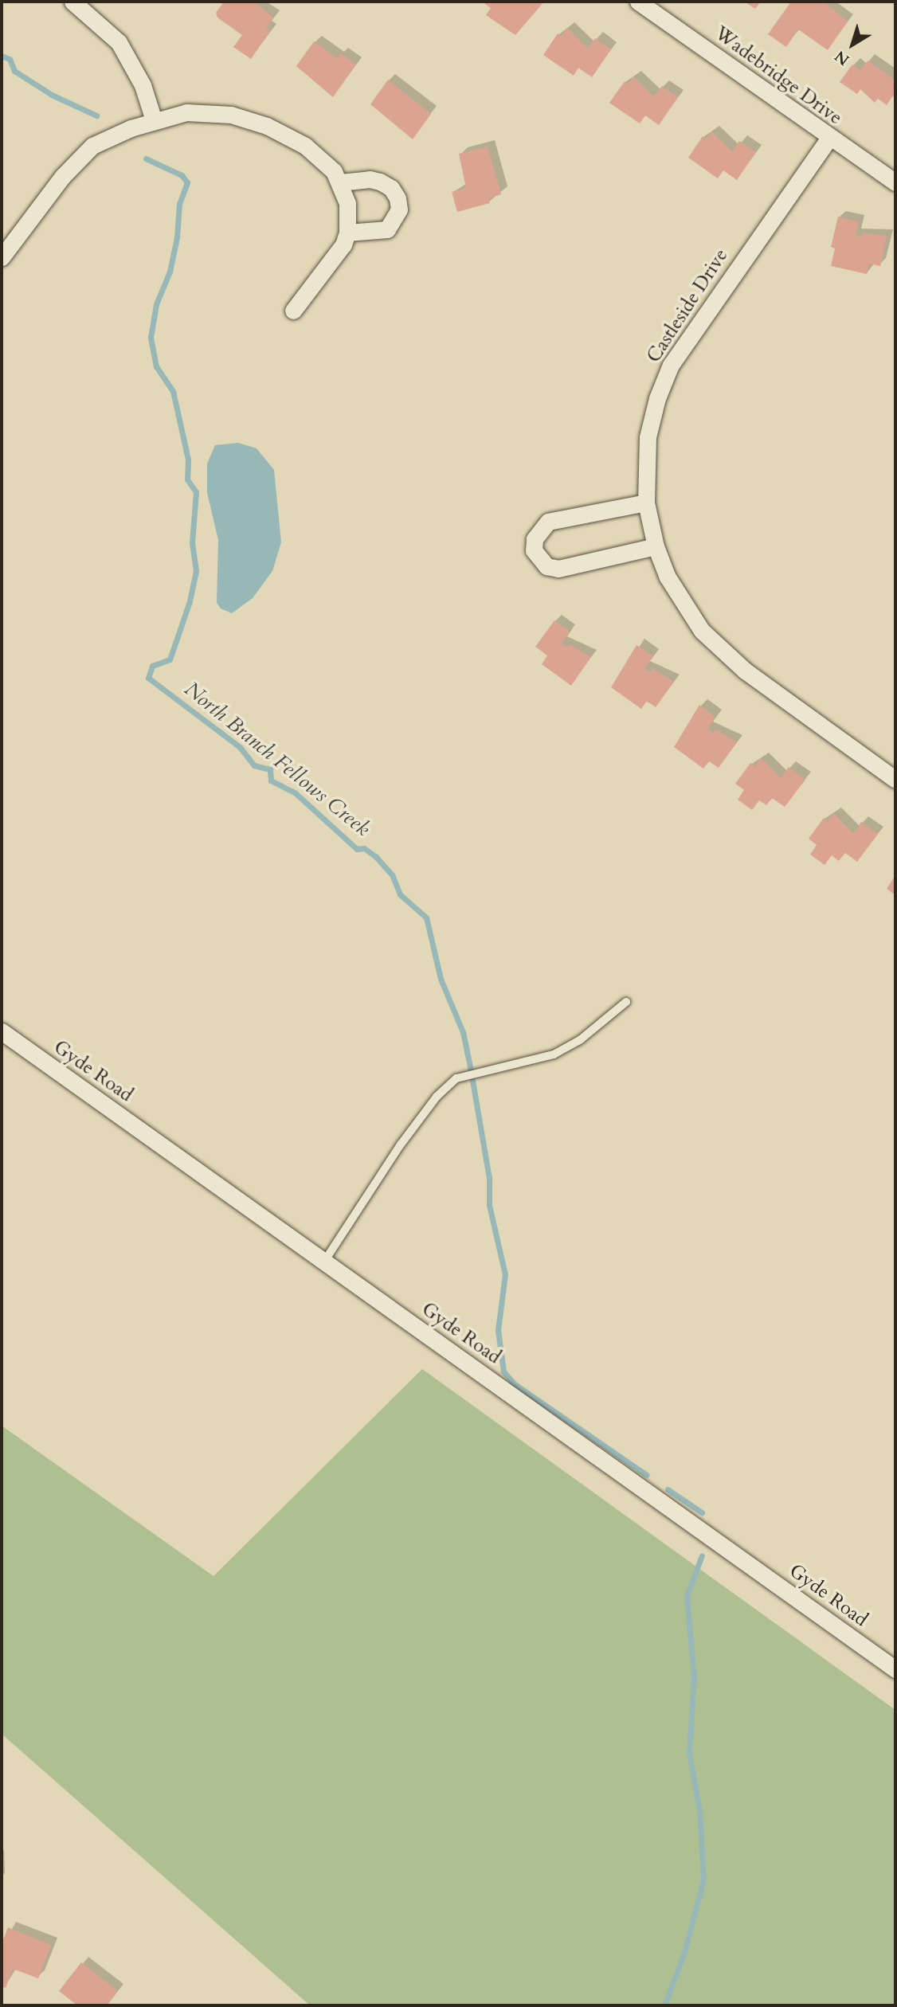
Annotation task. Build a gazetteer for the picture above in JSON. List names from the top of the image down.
{
  "streets": {
    "street": ["Wadebridge Drive", "Castleside Drive", "Gyde Road"]
  },
  "crossings": [
    ["Wadebridge Drive", "Castleside Drive"]
  ],
  "water": ["North Branch Fellows Creek"],
  "north": "bottom left"
}
